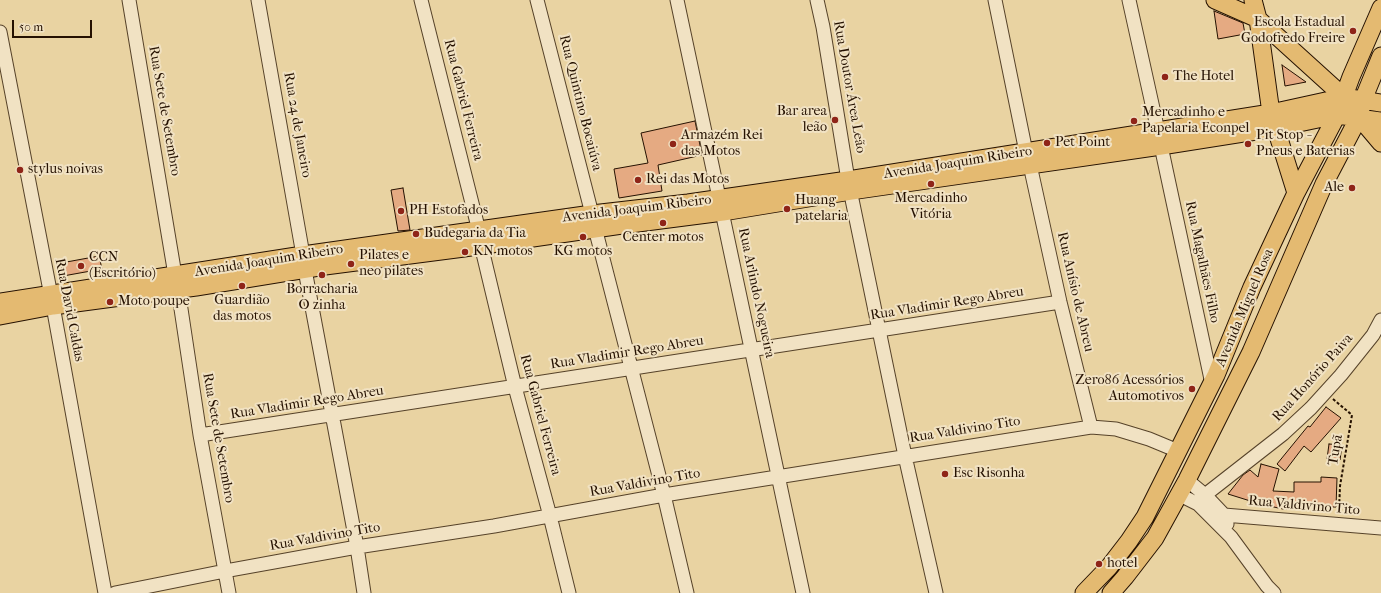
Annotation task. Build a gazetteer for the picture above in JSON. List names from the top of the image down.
{
  "streets": {
    "main road": ["Avenida Joaquim Ribeiro", "Avenida Miguel Rosa"],
    "street": [
      "Rua Doutor Área Leão",
      "Rua Gabriel Ferreira",
      "Rua Quintino Bocaiúva",
      "Rua Sete de Setembro",
      "Rua 24 de Janeiro",
      "Rua Magalhães Filho",
      "Rua Anísio de Abreu",
      "Rua Arlindo Nogueira",
      "Rua Vladimir Rego Abreu",
      "Rua David Caldas",
      "Rua Honório Paiva",
      "Rua Valdivino Tito"
    ],
    "path": ["Tupã"]
  },
  "crossings": [
    ["Rua Doutor Área Leão", "Avenida Joaquim Ribeiro"],
    ["Rua Doutor Área Leão", "Rua Vladimir Rego Abreu"],
    ["Rua Doutor Área Leão", "Rua Valdivino Tito"],
    ["Rua Gabriel Ferreira", "Avenida Joaquim Ribeiro"],
    ["Rua Gabriel Ferreira", "Rua Vladimir Rego Abreu"],
    ["Rua Gabriel Ferreira", "Rua Valdivino Tito"],
    ["Rua Quintino Bocaiúva", "Avenida Joaquim Ribeiro"],
    ["Rua Quintino Bocaiúva", "Rua Vladimir Rego Abreu"],
    ["Rua Quintino Bocaiúva", "Rua Valdivino Tito"],
    ["Rua Sete de Setembro", "Avenida Joaquim Ribeiro"],
    ["Rua Sete de Setembro", "Rua Vladimir Rego Abreu"],
    ["Rua Sete de Setembro", "Rua Valdivino Tito"],
    ["Rua 24 de Janeiro", "Avenida Joaquim Ribeiro"],
    ["Rua 24 de Janeiro", "Rua Vladimir Rego Abreu"],
    ["Rua 24 de Janeiro", "Rua Valdivino Tito"],
    ["Avenida Joaquim Ribeiro", "Rua Magalhães Filho"],
    ["Avenida Joaquim Ribeiro", "Rua Anísio de Abreu"],
    ["Avenida Joaquim Ribeiro", "Rua Arlindo Nogueira"],
    ["Avenida Joaquim Ribeiro", "Avenida Miguel Rosa"],
    ["Avenida Joaquim Ribeiro", "Rua David Caldas"],
    ["Rua Magalhães Filho", "Avenida Miguel Rosa"],
    ["Rua Anísio de Abreu", "Rua Vladimir Rego Abreu"],
    ["Rua Anísio de Abreu", "Rua Valdivino Tito"],
    ["Rua Arlindo Nogueira", "Rua Vladimir Rego Abreu"],
    ["Rua Arlindo Nogueira", "Rua Valdivino Tito"],
    ["Avenida Miguel Rosa", "Rua Valdivino Tito"],
    ["Rua Honório Paiva", "Tupã"],
    ["Rua Valdivino Tito", "Tupã"]
  ],
  "places": [
    "Escola Estadual Godofredo Freire",
    "The Hotel",
    "Bar area leão",
    "Mercadinho e Papelaria Econpel",
    "Pet Point",
    "Armazém Rei das Motos",
    "Pit Stop - Pneus e Baterias",
    "stylus noivas",
    "Rei das Motos",
    "Mercadinho Vitória",
    "Ale",
    "Huang patelaria",
    "PH Estofados",
    "Center motos",
    "Budegaria da Tia",
    "KG motos",
    "KN motos",
    "Pilates e neo pilates",
    "CCN (Escritório)",
    "Borracharia O zinha",
    "Guardião das motos",
    "Moto poupe",
    "Zero86 Acessórios Automotivos",
    "Esc Risonha",
    "hotel"
  ],
  "scale_bar": "50 m"
}
